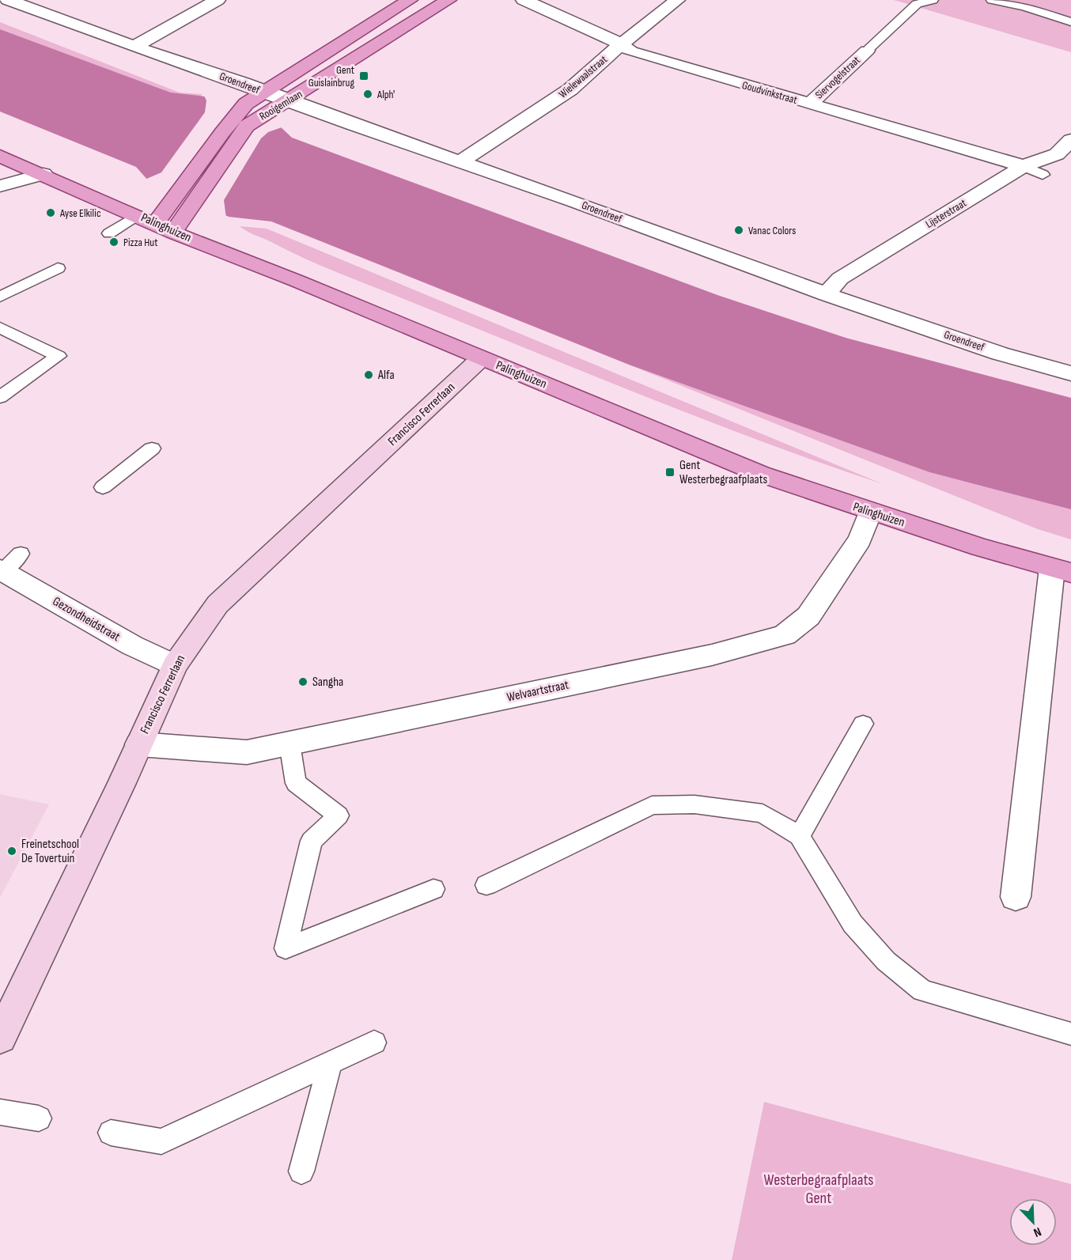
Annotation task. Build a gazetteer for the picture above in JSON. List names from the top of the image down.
{
  "streets": {
    "main road": ["Rooigemlaan", "Palinghuizen"],
    "street": [
      "Wielewaalstraat",
      "Siervogelstraat",
      "Groendreef",
      "Goudvinkstraat",
      "Lijsterstraat",
      "Francisco Ferrerlaan",
      "Gezondheidstraat",
      "Welvaartstraat"
    ]
  },
  "crossings": [
    ["Wielewaalstraat", "Groendreef"],
    ["Wielewaalstraat", "Goudvinkstraat"],
    ["Siervogelstraat", "Goudvinkstraat"],
    ["Groendreef", "Rooigemlaan"],
    ["Groendreef", "Lijsterstraat"],
    ["Goudvinkstraat", "Lijsterstraat"],
    ["Rooigemlaan", "Palinghuizen"],
    ["Palinghuizen", "Francisco Ferrerlaan"],
    ["Palinghuizen", "Welvaartstraat"],
    ["Francisco Ferrerlaan", "Gezondheidstraat"],
    ["Francisco Ferrerlaan", "Welvaartstraat"]
  ],
  "parks": ["Westerbegraafplaats Gent"],
  "places": {
    "transit": ["Gent Guislainbrug", "Gent Westerbegraafplaats"],
    "other": [
      "Alph'",
      "Ayse Elkilic",
      "Vanac Colors",
      "Pizza Hut",
      "Alfa",
      "Sangha",
      "Freinetschool De Tovertuin"
    ]
  },
  "north": "bottom right"
}
